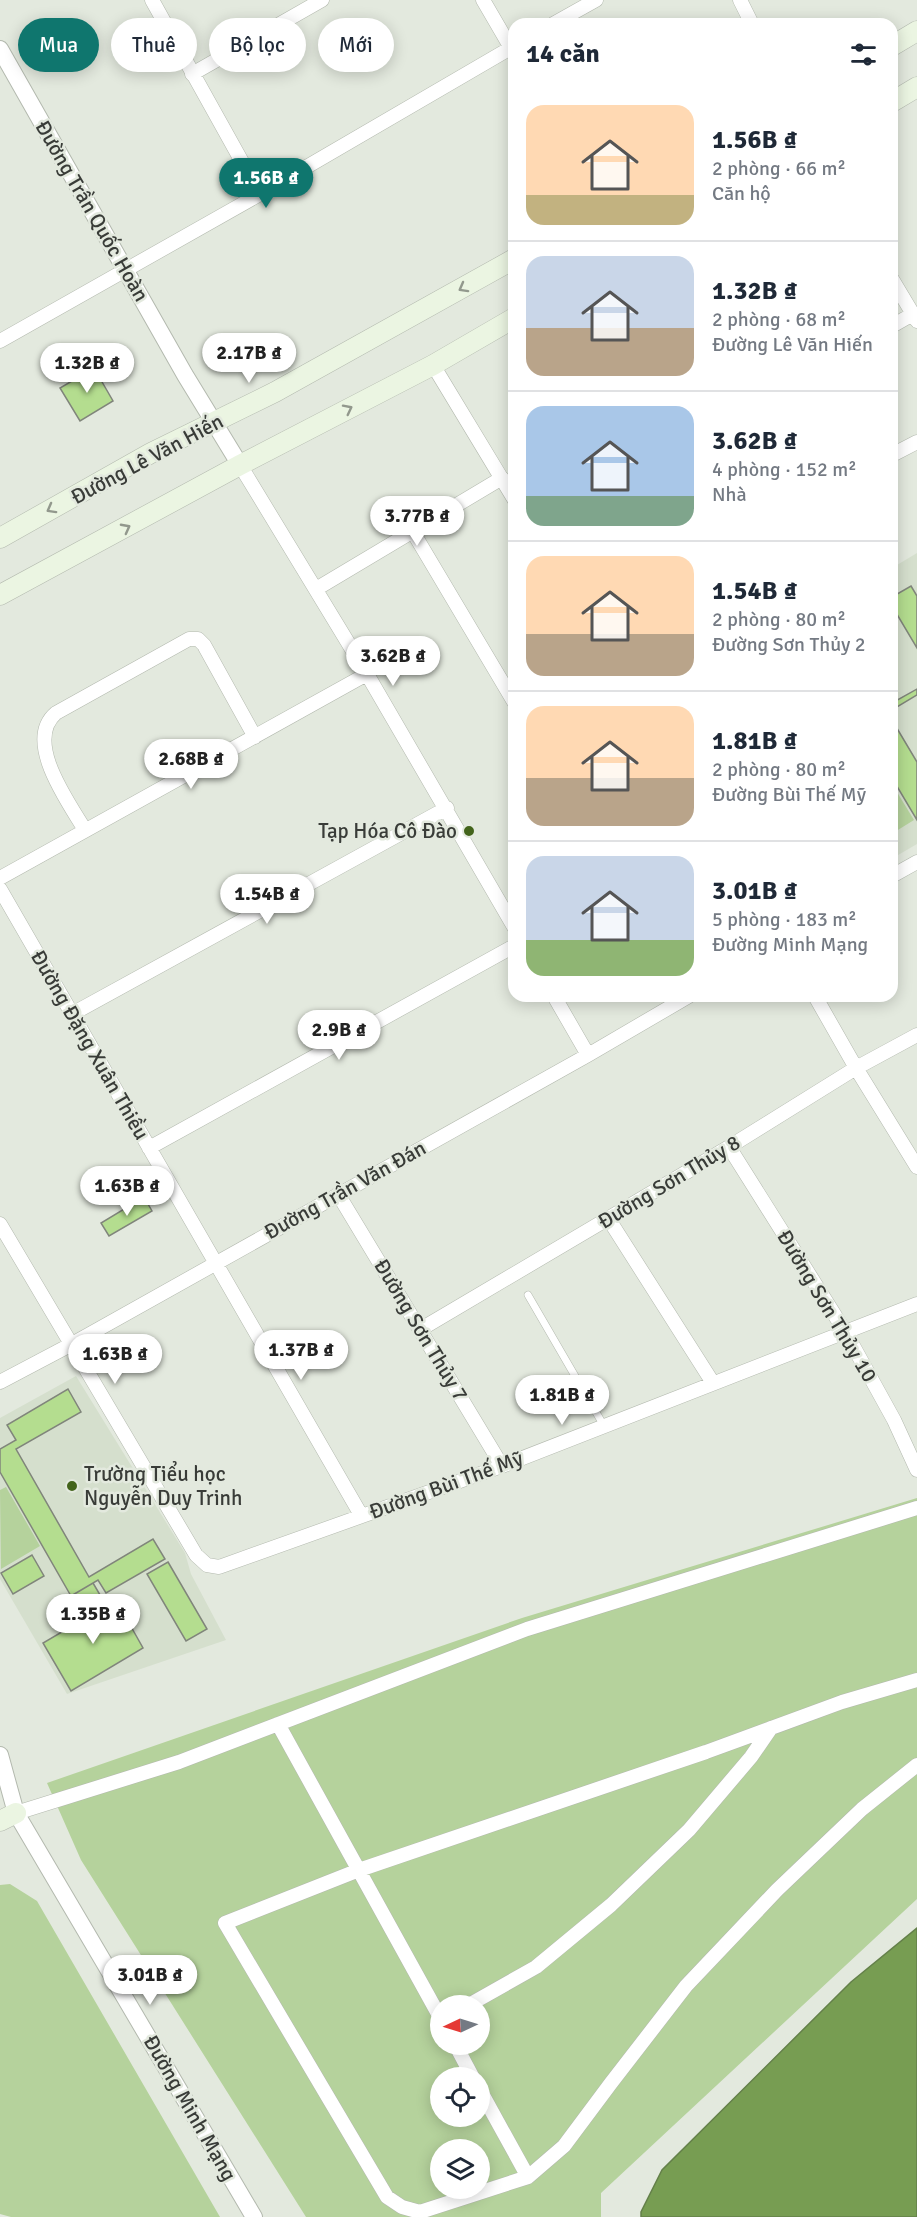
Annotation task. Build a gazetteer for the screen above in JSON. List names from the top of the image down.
{
  "streets": {
    "main road": ["Đường Lê Văn Hiến"],
    "street": [
      "Đường Trần Quốc Hoàn",
      "Đường Đặng Xuân Thiều",
      "Đường Sơn Thủy 8",
      "Đường Trần Văn Đán",
      "Đường Sơn Thủy 10",
      "Đường Sơn Thủy 7",
      "Đường Bùi Thế Mỹ",
      "Đường Minh Mạng"
    ]
  },
  "crossings": [
    ["Đường Trần Quốc Hoàn", "Đường Lê Văn Hiến"],
    ["Đường Đặng Xuân Thiều", "Đường Trần Văn Đán"],
    ["Đường Đặng Xuân Thiều", "Đường Bùi Thế Mỹ"],
    ["Đường Sơn Thủy 8", "Đường Sơn Thủy 10"],
    ["Đường Sơn Thủy 8", "Đường Sơn Thủy 7"],
    ["Đường Trần Văn Đán", "Đường Sơn Thủy 7"],
    ["Đường Trần Văn Đán", "Đường Bùi Thế Mỹ"],
    ["Đường Sơn Thủy 10", "Đường Bùi Thế Mỹ"],
    ["Đường Sơn Thủy 7", "Đường Bùi Thế Mỹ"]
  ],
  "places": ["Tạp Hóa Cô Đào", "Trường Tiểu học Nguyễn Duy Trinh"],
  "north": "left",
  "page": {
    "chip": [
      "Mua",
      "Thuê",
      "Bộ lọc",
      "Mới"
    ],
    "heading": "14 căn",
    "list": [
      {
        "name": "1.56B ₫",
        "note": "2 phòng · 66 m² · Căn hộ"
      },
      {
        "name": "1.32B ₫",
        "note": "2 phòng · 68 m² · Đường Lê Văn Hiến"
      },
      {
        "name": "3.62B ₫",
        "note": "4 phòng · 152 m² · Nhà"
      },
      {
        "name": "1.54B ₫",
        "note": "2 phòng · 80 m² · Đường Sơn Thủy 2"
      },
      {
        "name": "1.81B ₫",
        "note": "2 phòng · 80 m² · Đường Bùi Thế Mỹ"
      },
      {
        "name": "3.01B ₫",
        "note": "5 phòng · 183 m² · Đường Minh Mạng"
      }
    ],
    "price": [
      "1.56B ₫",
      "2.17B ₫",
      "1.32B ₫",
      "3.77B ₫",
      "3.62B ₫",
      "2.68B ₫",
      "1.54B ₫",
      "2.9B ₫",
      "1.63B ₫",
      "1.37B ₫",
      "1.63B ₫",
      "1.81B ₫",
      "1.35B ₫",
      "3.01B ₫"
    ]
  }
}
